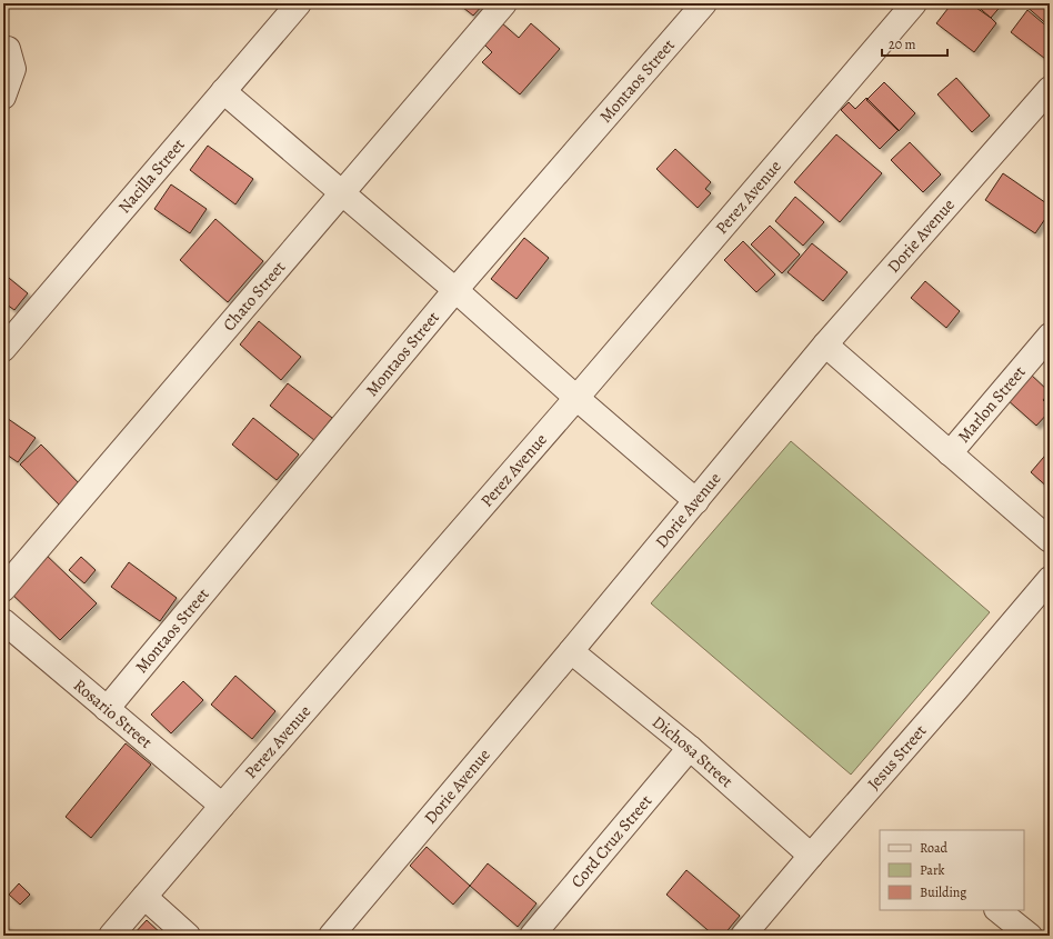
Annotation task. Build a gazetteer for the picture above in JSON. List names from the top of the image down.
{
  "streets": {
    "street": [
      "Montaos Street",
      "Nacilla Street",
      "Perez Avenue",
      "Dorie Avenue",
      "Chato Street",
      "Marlon Street",
      "Rosario Street",
      "Dichosa Street",
      "Jesus Street",
      "Cord Cruz Street"
    ]
  },
  "crossings": [
    ["Montaos Street", "Rosario Street"],
    ["Perez Avenue", "Rosario Street"],
    ["Dorie Avenue", "Dichosa Street"],
    ["Dichosa Street", "Jesus Street"],
    ["Dichosa Street", "Cord Cruz Street"]
  ],
  "legend": ["Road", "Park", "Building"],
  "scale_bar": "20 m"
}
